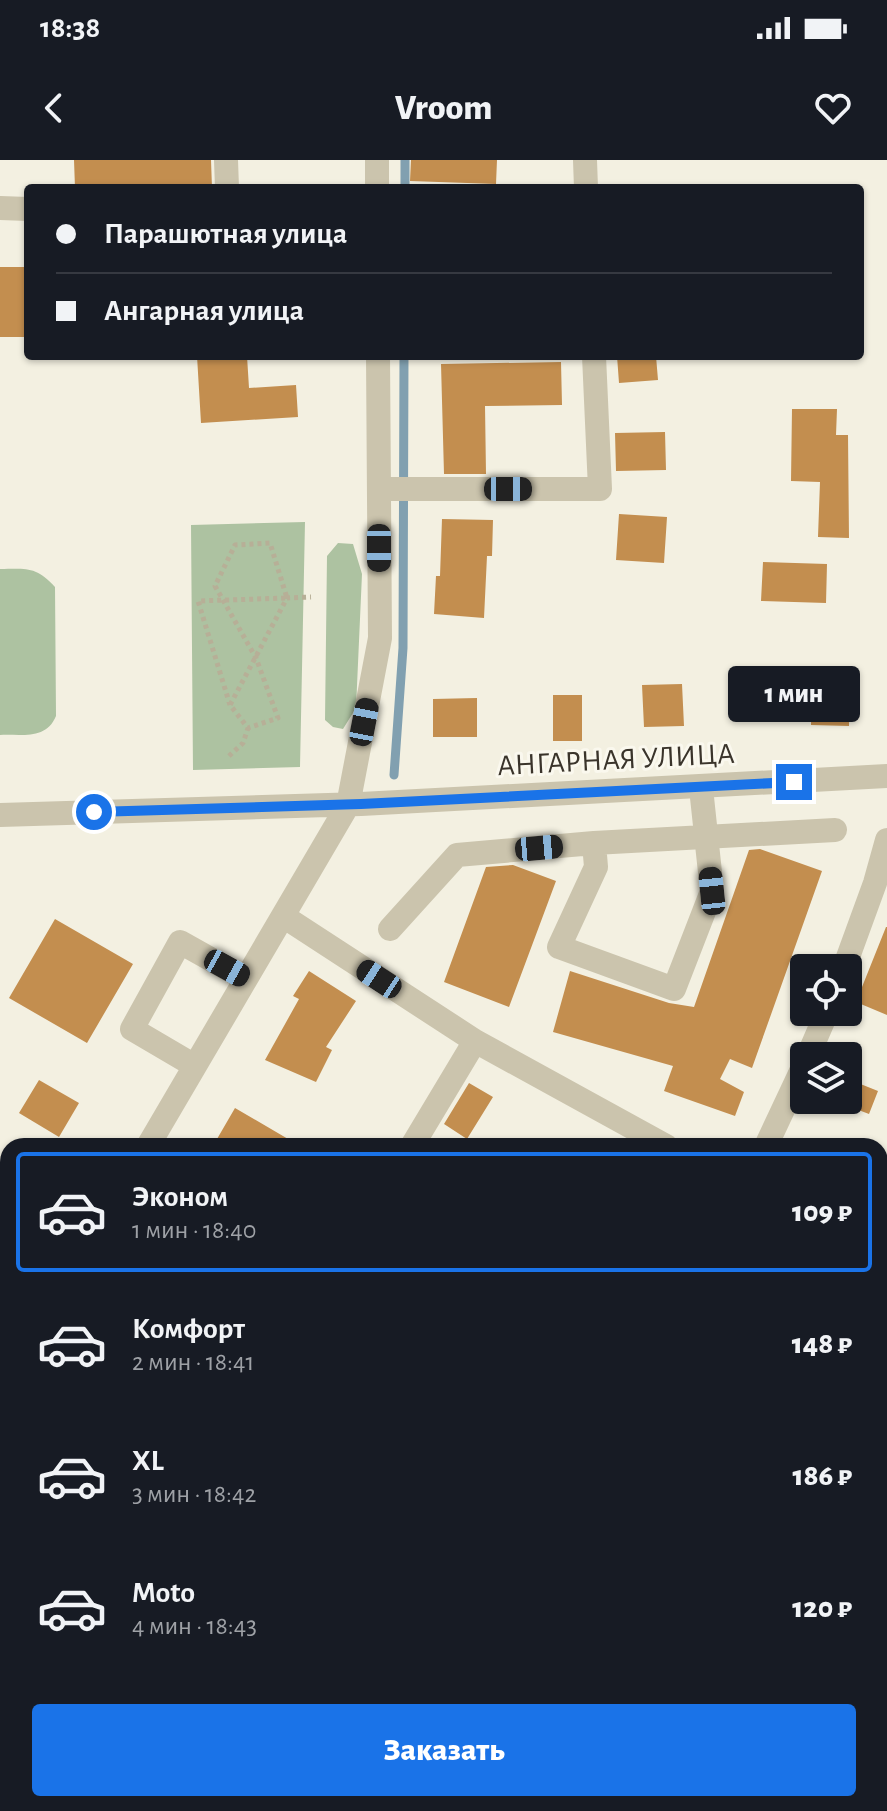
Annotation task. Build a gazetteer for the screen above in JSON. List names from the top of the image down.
{
  "streets": {
    "street": ["АНГАРНАЯ УЛИЦА"]
  },
  "page": {
    "status": "18:38",
    "header": "Vroom",
    "banner": ["Парашютная улица", "Ангарная улица"],
    "bubble": "1 мин",
    "list": [
      {
        "name": "Эконом",
        "note": "1 мин · 18:40",
        "value": "109 ₽"
      },
      {
        "name": "Комфорт",
        "note": "2 мин · 18:41",
        "value": "148 ₽"
      },
      {
        "name": "XL",
        "note": "3 мин · 18:42",
        "value": "186 ₽"
      },
      {
        "name": "Moto",
        "note": "4 мин · 18:43",
        "value": "120 ₽"
      }
    ],
    "buttons": "Заказать"
  }
}
